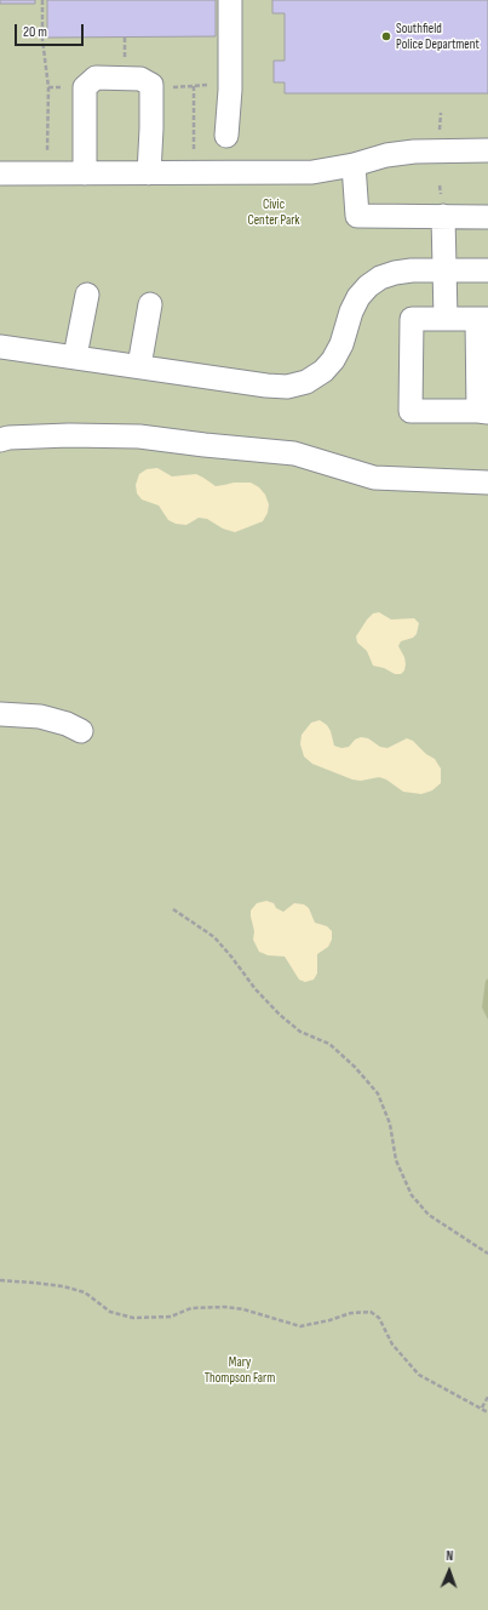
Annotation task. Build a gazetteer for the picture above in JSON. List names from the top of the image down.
{
  "parks": ["Civic Center Park", "Mary Thompson Farm"],
  "places": ["Southfield Police Department"],
  "scale_bar": "20 m",
  "north": "top"
}
